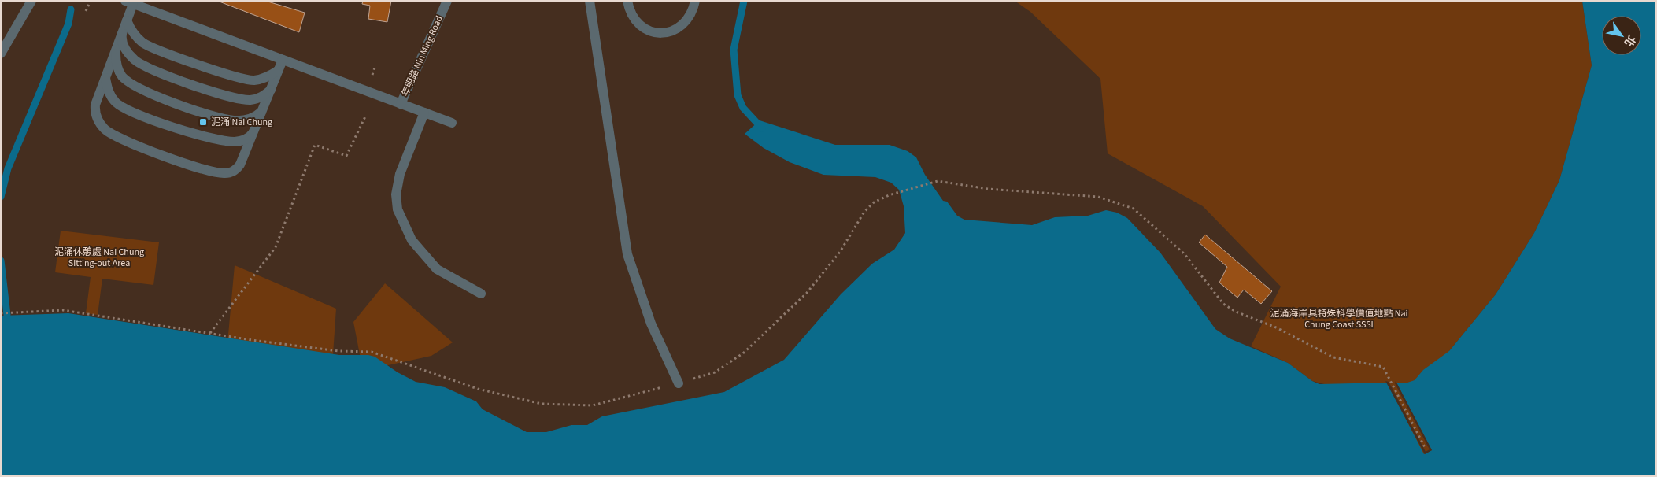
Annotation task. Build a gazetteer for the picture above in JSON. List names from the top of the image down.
{
  "streets": {
    "street": ["年明路 Nin Ming Road"]
  },
  "parks": ["泥涌休憩處 Nai Chung Sitting-out Area", "泥涌海岸具特殊科學價值地點 Nai Chung Coast SSSI"],
  "places": {
    "transit": ["泥涌 Nai Chung"]
  },
  "north": "bottom right"
}
